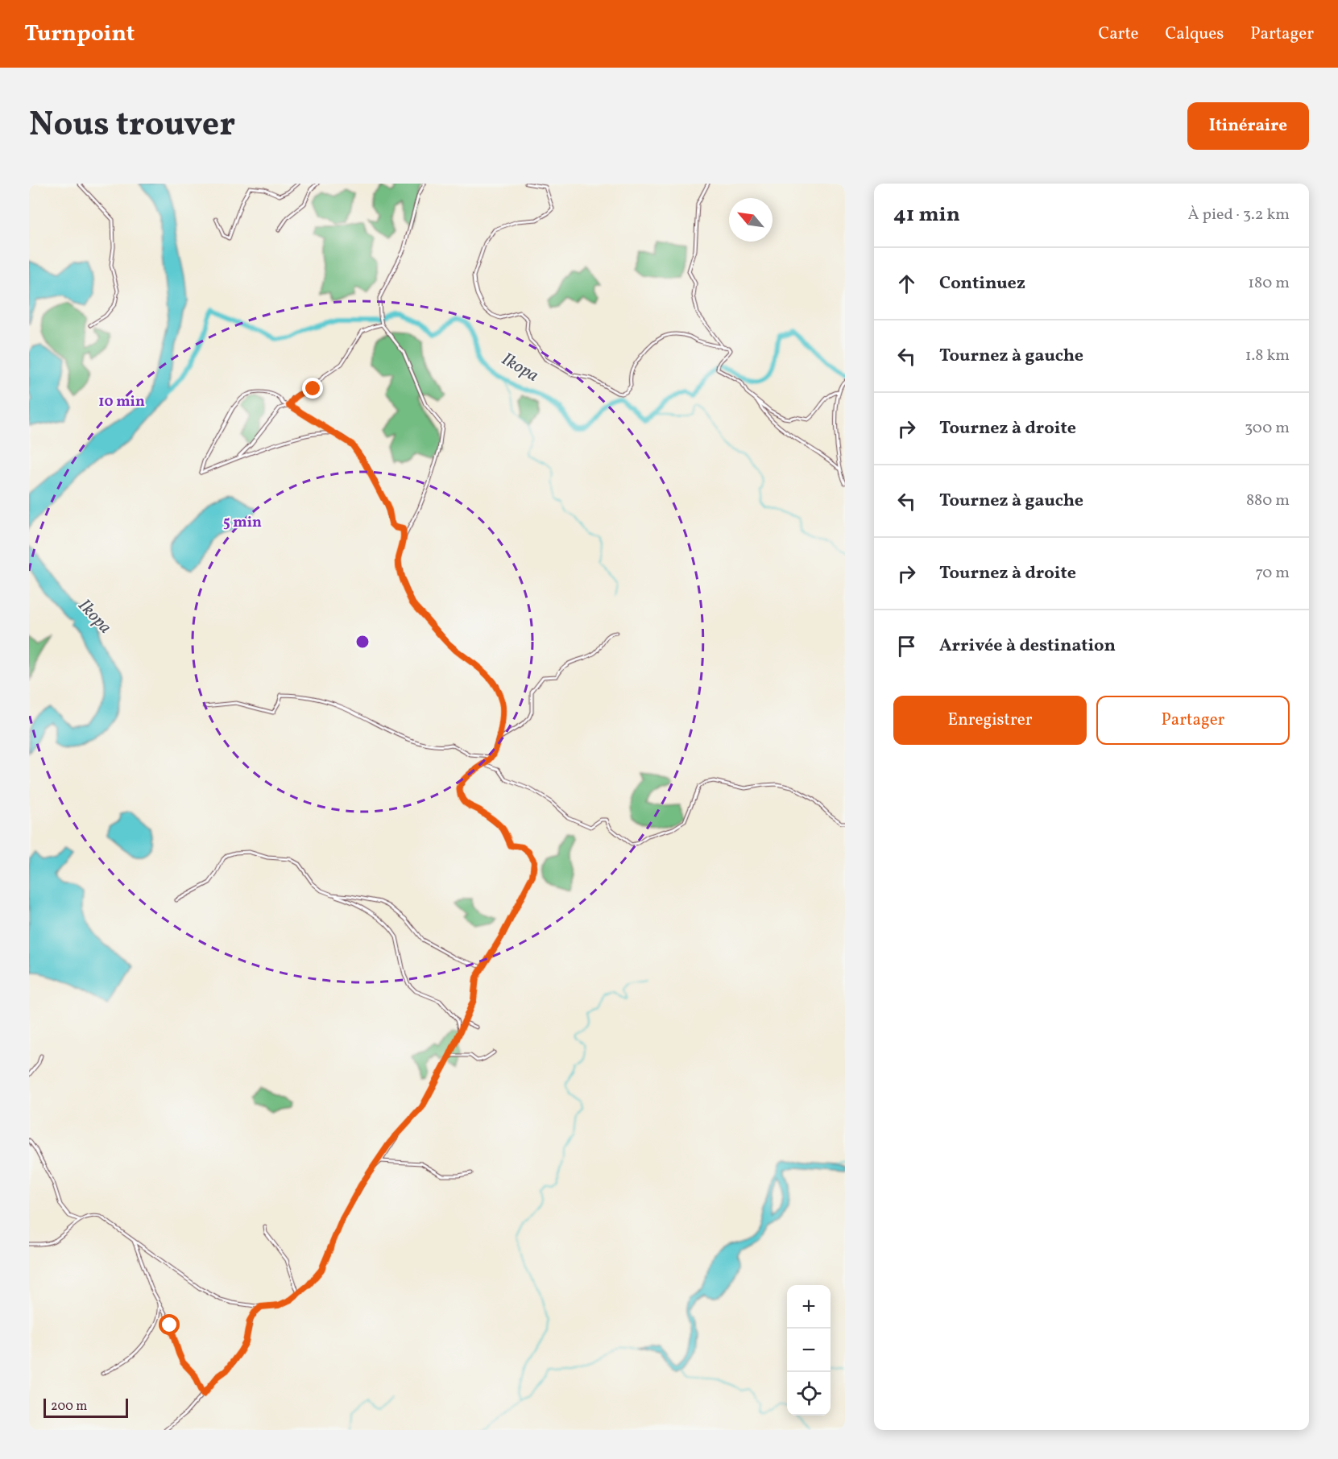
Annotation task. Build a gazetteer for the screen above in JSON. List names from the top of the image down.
{
  "water": ["Ikopa"],
  "scale_bar": "200 m",
  "north": "top left",
  "page": {
    "header": "Turnpoint",
    "nav": ["Carte", "Calques", "Partager"],
    "title": "Nous trouver",
    "buttons": [
      "Itinéraire",
      ["Enregistrer", "Partager"]
    ],
    "heading": ["41 min", "À pied · 3.2 km"],
    "list": [
      ["Continuez", "180 m"],
      ["Tournez à gauche", "1.8 km"],
      ["Tournez à droite", "300 m"],
      ["Tournez à gauche", "880 m"],
      ["Tournez à droite", "70 m"],
      "Arrivée à destination"
    ],
    "map_buttons": ["+", "−"],
    "scale": "200 m"
  },
  "rings": ["10 min", "5 min"]
}
